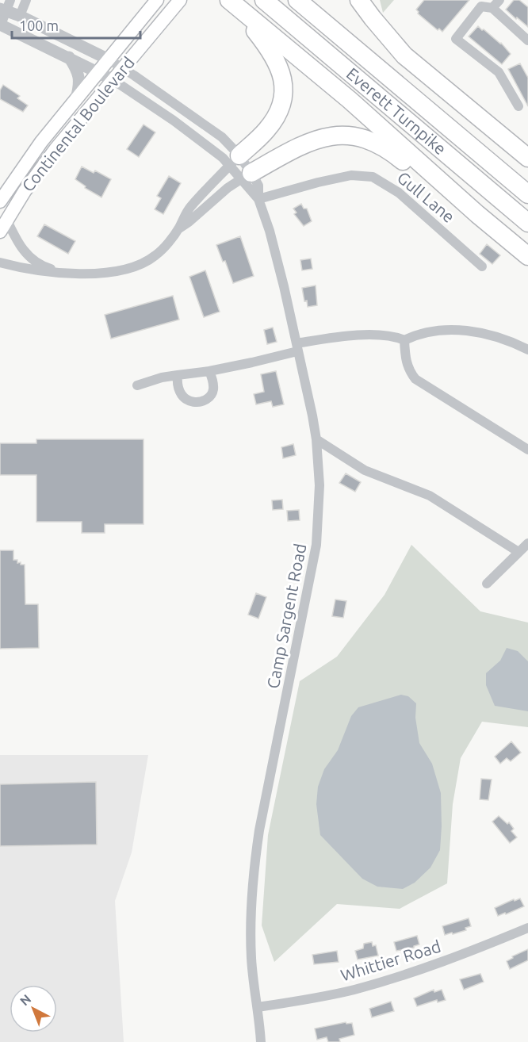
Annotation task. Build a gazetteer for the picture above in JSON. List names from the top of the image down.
{
  "streets": {
    "highway": ["Everett Turnpike"],
    "main road": ["Continental Boulevard"],
    "street": ["Gull Lane", "Camp Sargent Road", "Whittier Road"]
  },
  "crossings": [
    ["Continental Boulevard", "Camp Sargent Road"],
    ["Gull Lane", "Camp Sargent Road"],
    ["Camp Sargent Road", "Whittier Road"]
  ],
  "scale_bar": "100 m",
  "north": "top left"
}
